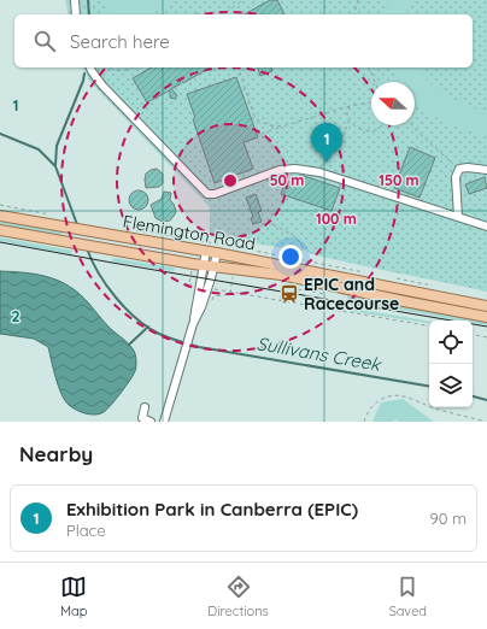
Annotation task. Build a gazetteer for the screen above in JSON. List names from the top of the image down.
{
  "streets": {
    "main road": ["Flemington Road"]
  },
  "water": ["Sullivans Creek"],
  "places": {
    "station": ["EPIC and Racecourse"]
  },
  "north": "left",
  "page": {
    "search": "Search here",
    "pins": "1",
    "heading": "Nearby",
    "list": [
      {
        "mark": "1",
        "name": "Exhibition Park in Canberra (EPIC)",
        "note": "Place",
        "value": "90 m"
      }
    ],
    "nav": ["Map", "Directions", "Saved"]
  },
  "grid": {
    "rows": ["1", "2"]
  },
  "rings": ["50 m", "150 m", "100 m"]
}
